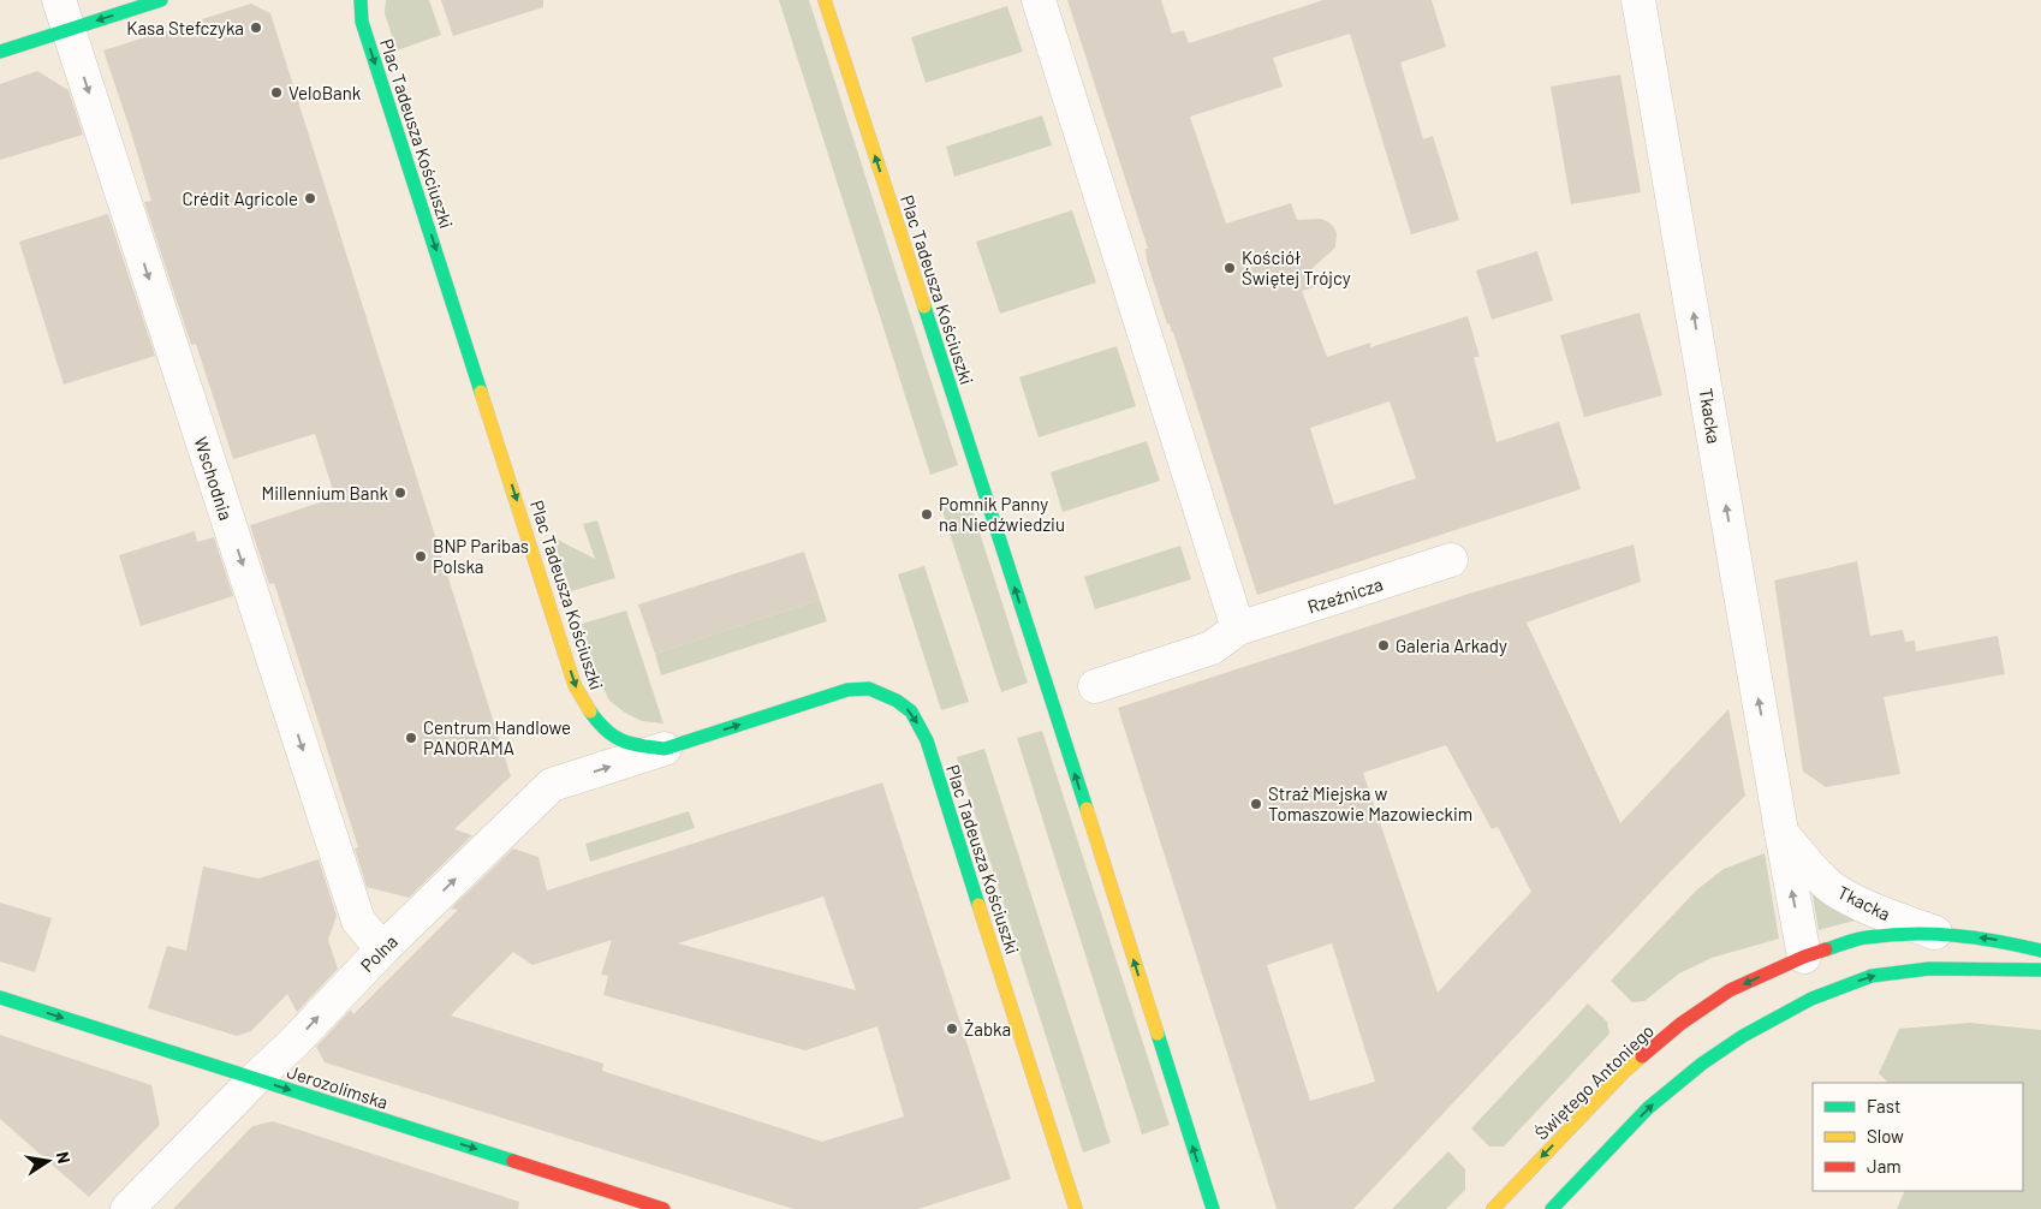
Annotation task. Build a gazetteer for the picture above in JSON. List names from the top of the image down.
{
  "streets": {
    "street": [
      "Plac Tadeusza Kościuszki",
      "Tkacka",
      "Wschodnia",
      "Rzeźnicza",
      "Polna",
      "Świętego Antoniego",
      "Jerozolimska"
    ]
  },
  "crossings": [
    ["Plac Tadeusza Kościuszki", "Polna"],
    ["Tkacka", "Świętego Antoniego"],
    ["Wschodnia", "Polna"],
    ["Polna", "Jerozolimska"]
  ],
  "one_way": [
    "Tkacka",
    "Wschodnia",
    "Polna",
    "Jerozolimska"
  ],
  "places": [
    "Kasa Stefczyka",
    "VeloBank",
    "Crédit Agricole",
    "Kościół Świętej Trójcy",
    "Millennium Bank",
    "Pomnik Panny na Niedźwiedziu",
    "BNP Paribas Polska",
    "Galeria Arkady",
    "Centrum Handlowe PANORAMA",
    "Straż Miejska w Tomaszowie Mazowieckim",
    "Żabka"
  ],
  "legend": ["Fast", "Slow", "Jam"],
  "north": "right"
}
